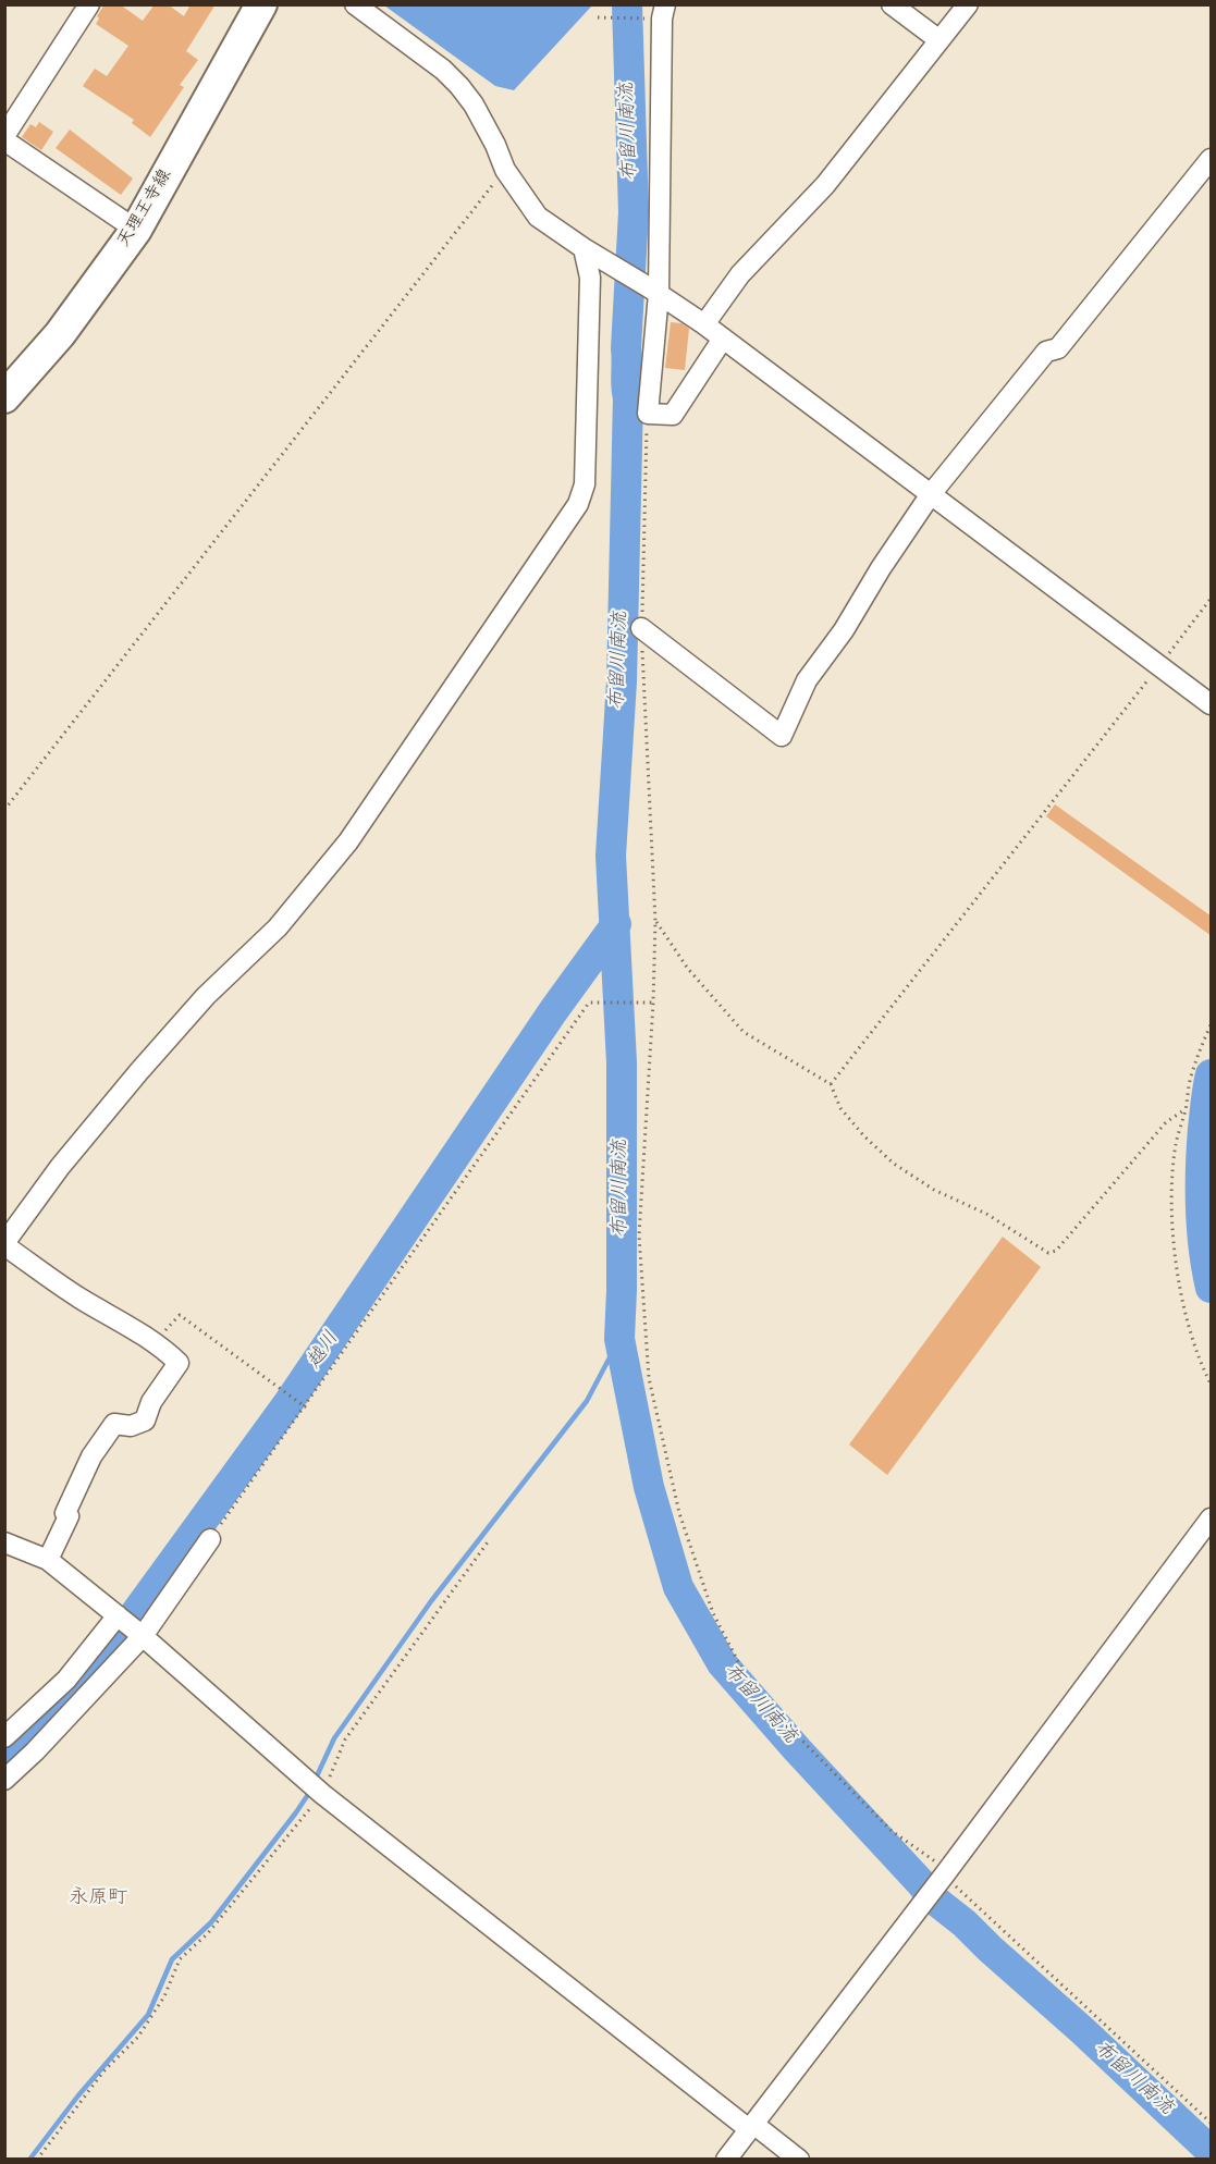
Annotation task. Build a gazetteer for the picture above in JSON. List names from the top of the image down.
{
  "streets": {
    "main road": ["天理王寺線"]
  },
  "districts": ["永原町"],
  "water": ["布留川南流", "越川"]
}
